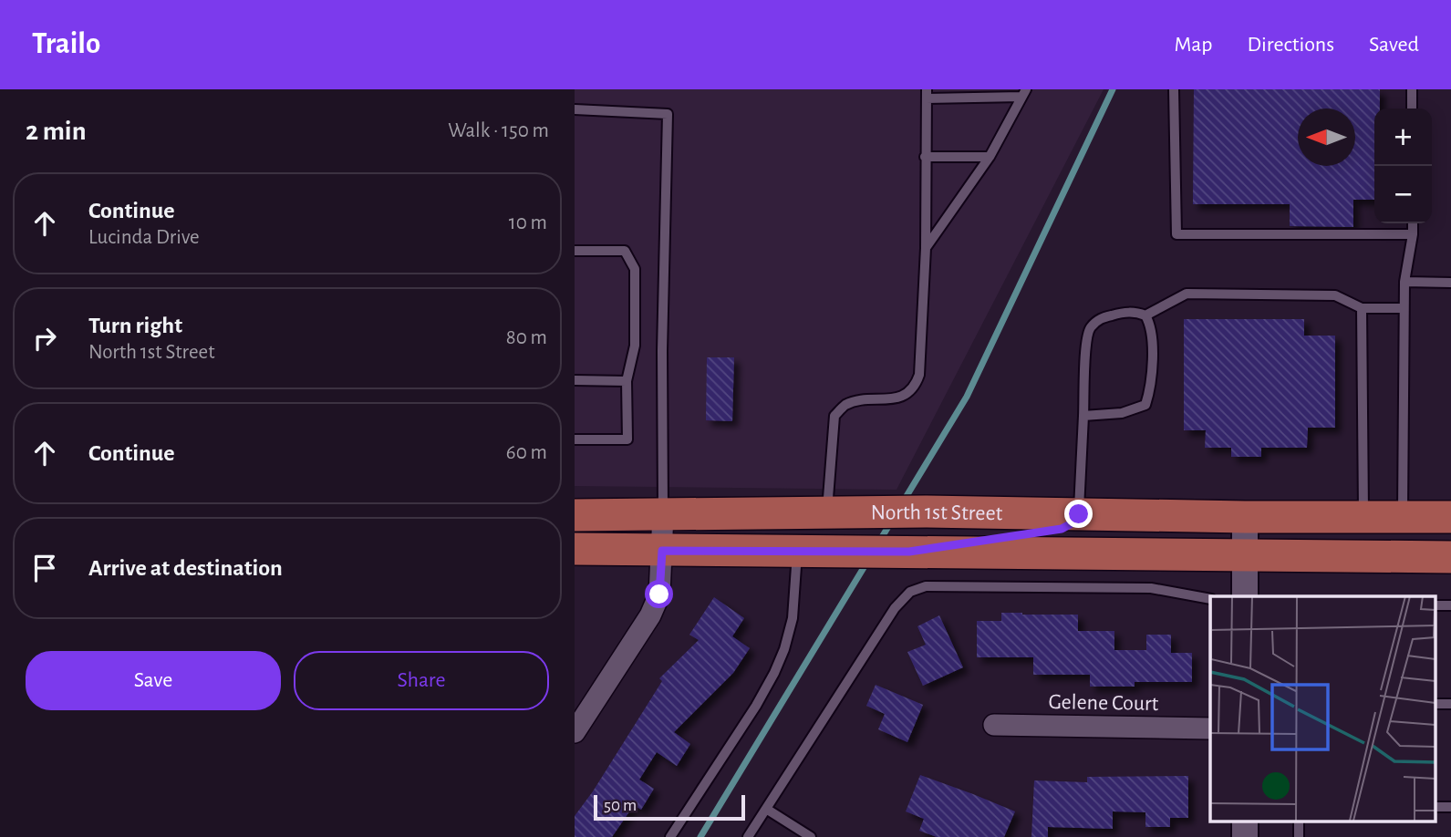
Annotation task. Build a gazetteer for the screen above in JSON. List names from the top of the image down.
{
  "streets": {
    "main road": ["North 1st Street"],
    "street": ["Gelene Court"]
  },
  "scale_bar": "50 m",
  "north": "left",
  "page": {
    "header": "Trailo",
    "nav": ["Map", "Directions", "Saved"],
    "heading": ["2 min", "Walk · 150 m"],
    "map_buttons": ["+", "−"],
    "list": [
      ["Continue", "Lucinda Drive", "10 m"],
      ["Turn right", "North 1st Street", "80 m"],
      ["Continue", "60 m"],
      "Arrive at destination"
    ],
    "buttons": ["Save", "Share"],
    "scale": "50 m"
  }
}
